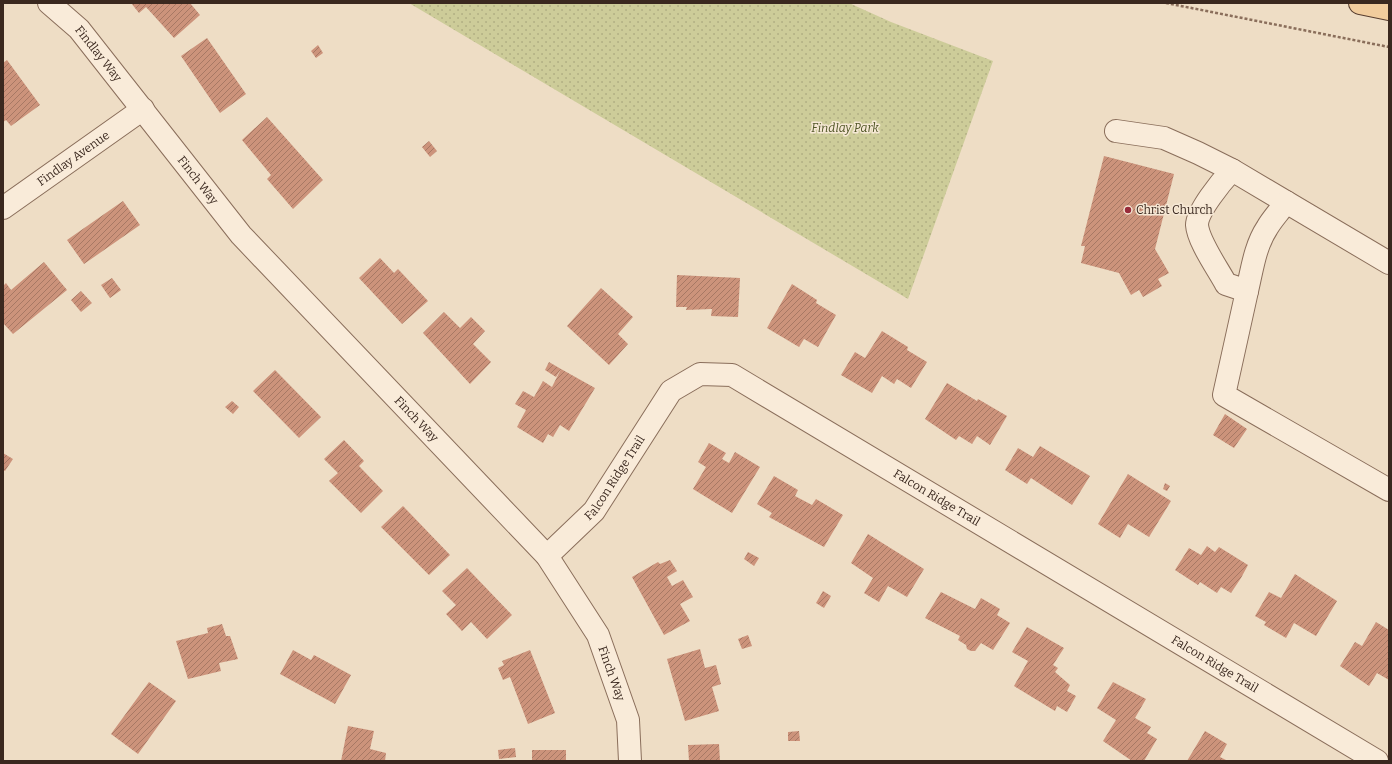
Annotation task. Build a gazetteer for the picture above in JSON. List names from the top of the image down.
{
  "streets": {
    "street": [
      "Findlay Way",
      "Findlay Avenue",
      "Finch Way",
      "Falcon Ridge Trail"
    ]
  },
  "crossings": [
    ["Findlay Way", "Findlay Avenue"],
    ["Findlay Way", "Finch Way"],
    ["Findlay Avenue", "Finch Way"],
    ["Finch Way", "Falcon Ridge Trail"]
  ],
  "parks": ["Findlay Park"],
  "places": ["Christ Church"]
}
